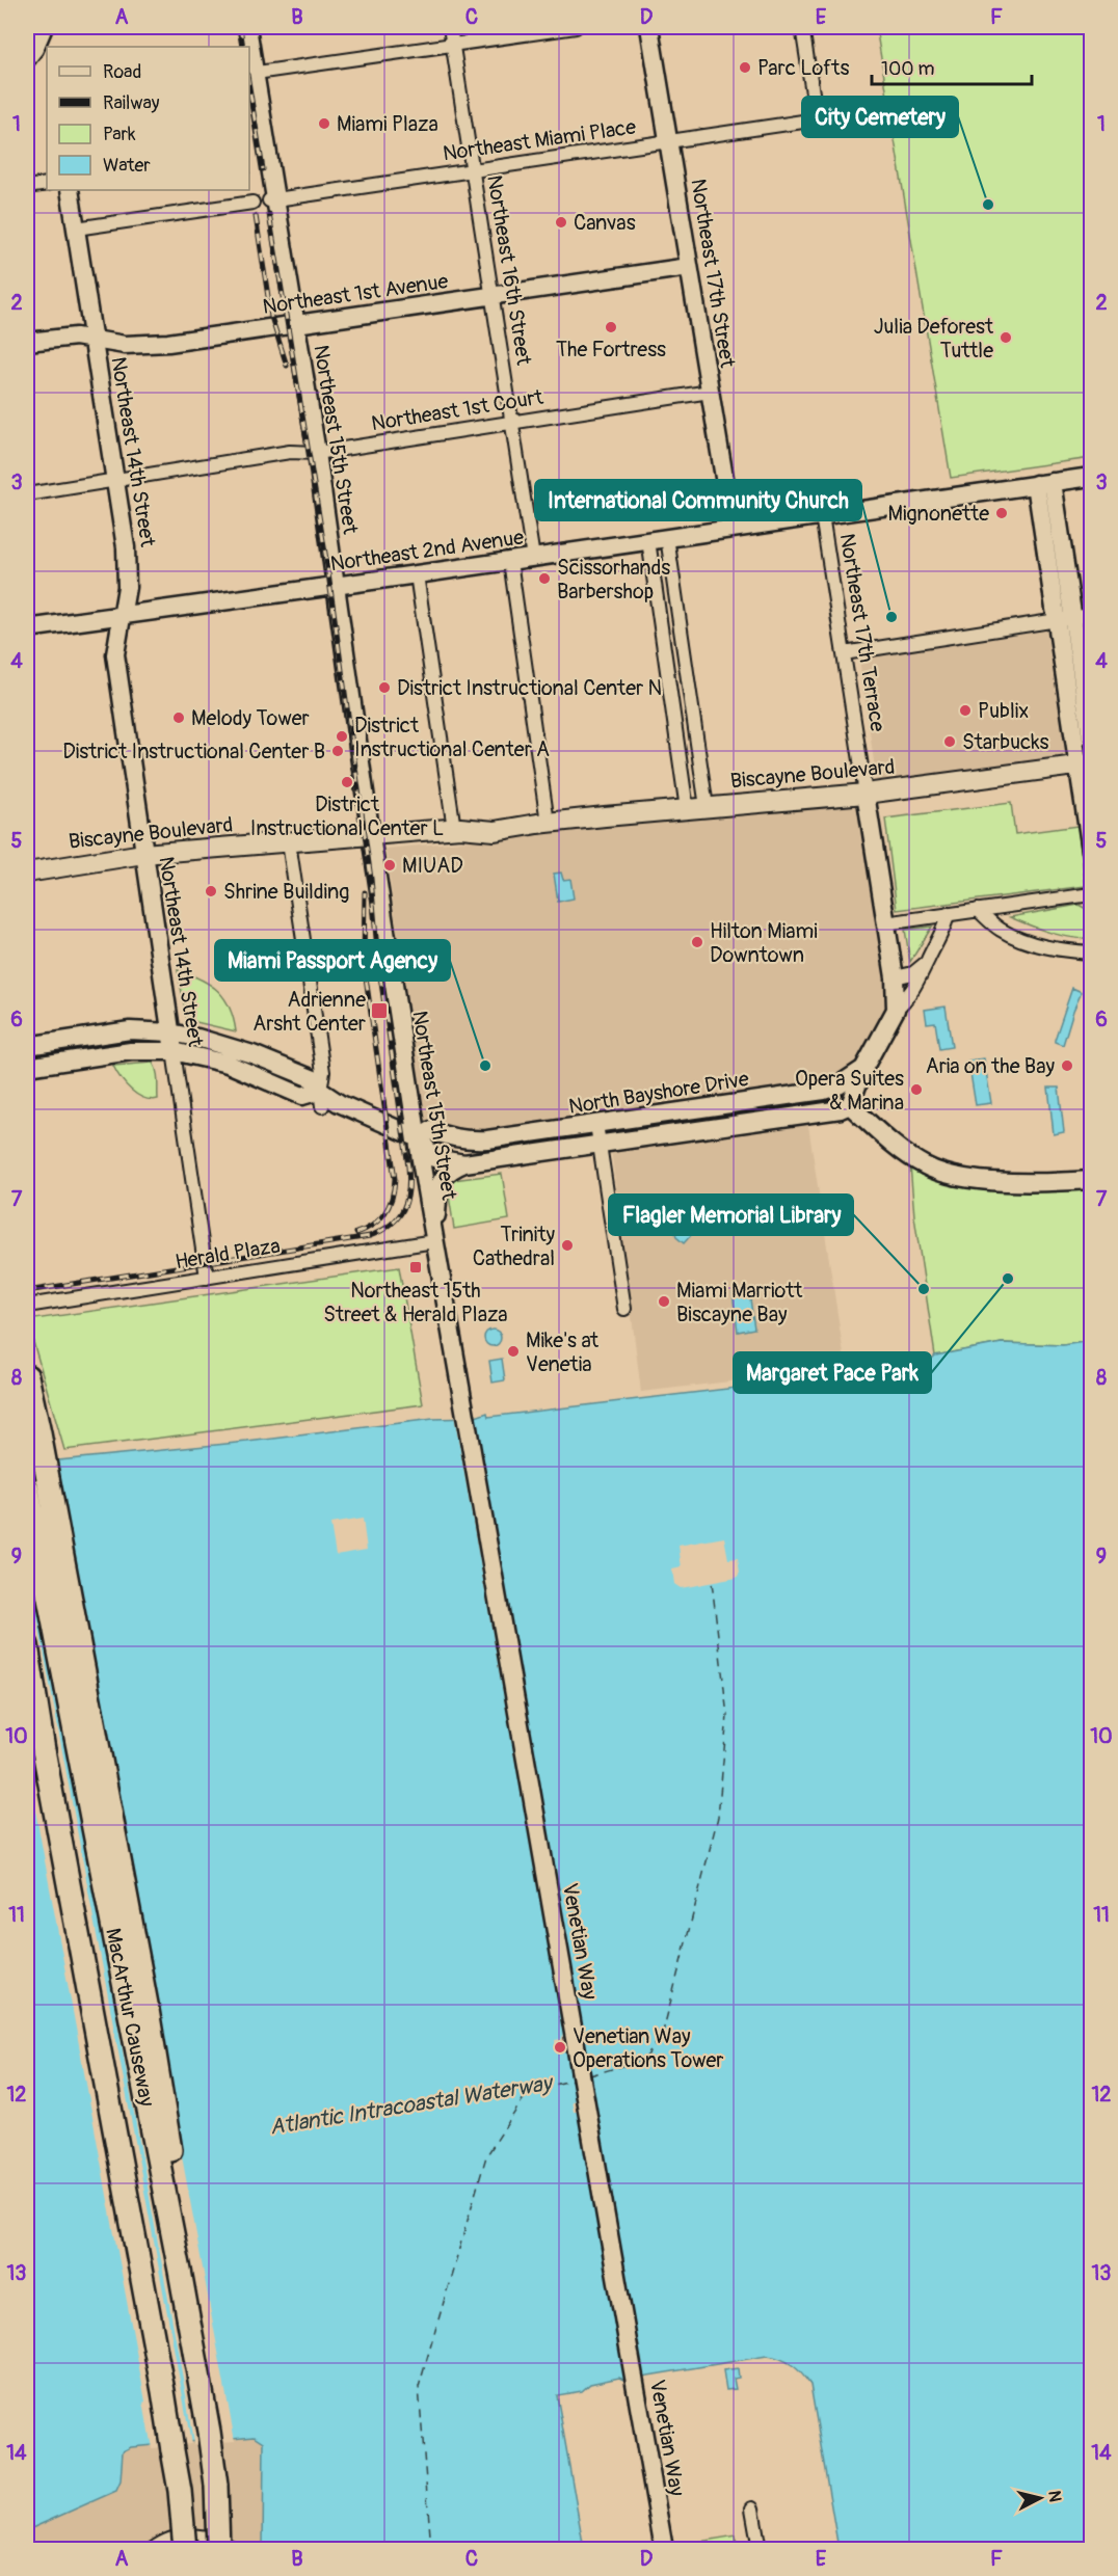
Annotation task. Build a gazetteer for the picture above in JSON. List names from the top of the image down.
{
  "streets": {
    "highway": ["MacArthur Causeway"],
    "main road": ["Biscayne Boulevard"],
    "street": [
      "Northeast Miami Place",
      "Northeast 16th Street",
      "Northeast 17th Street",
      "Northeast 1st Avenue",
      "Northeast 1st Court",
      "Northeast 15th Street",
      "Northeast 14th Street",
      "Northeast 2nd Avenue",
      "Northeast 17th Terrace",
      "North Bayshore Drive",
      "Herald Plaza",
      "Venetian Way"
    ]
  },
  "crossings": [
    ["Northeast Miami Place", "Northeast 16th Street"],
    ["Northeast Miami Place", "Northeast 17th Street"],
    ["Northeast Miami Place", "Northeast 15th Street"],
    ["Northeast 16th Street", "Northeast 1st Avenue"],
    ["Northeast 16th Street", "Northeast 1st Court"],
    ["Northeast 16th Street", "Northeast 2nd Avenue"],
    ["Northeast 17th Street", "Northeast 1st Avenue"],
    ["Northeast 17th Street", "Northeast 1st Court"],
    ["Northeast 17th Street", "Northeast 2nd Avenue"],
    ["Northeast 1st Avenue", "Northeast 15th Street"],
    ["Northeast 1st Avenue", "Northeast 14th Street"],
    ["Northeast 1st Court", "Northeast 15th Street"],
    ["Northeast 1st Court", "Northeast 14th Street"],
    ["Northeast 15th Street", "Northeast 2nd Avenue"],
    ["Northeast 15th Street", "Biscayne Boulevard"],
    ["Northeast 15th Street", "North Bayshore Drive"],
    ["Northeast 15th Street", "Herald Plaza"],
    ["Northeast 15th Street", "Venetian Way"],
    ["Northeast 14th Street", "Northeast 2nd Avenue"],
    ["Northeast 14th Street", "Biscayne Boulevard"],
    ["Northeast 14th Street", "North Bayshore Drive"],
    ["Northeast 14th Street", "Herald Plaza"],
    ["Northeast 2nd Avenue", "Northeast 17th Terrace"],
    ["Northeast 17th Terrace", "Biscayne Boulevard"]
  ],
  "water": ["Atlantic Intracoastal Waterway"],
  "places": {
    "other": [
      "Parc Lofts",
      "Miami Plaza",
      "City Cemetery",
      "Canvas",
      "The Fortress",
      "Julia Deforest Tuttle",
      "Mignonette",
      "Scissorhands Barbershop",
      "International Community Church",
      "District Instructional Center N",
      "Publix",
      "Melody Tower",
      "District Instructional Center A",
      "Starbucks",
      "District Instructional Center B",
      "District Instructional Center L",
      "MIUAD",
      "Shrine Building",
      "Hilton Miami Downtown",
      "Miami Passport Agency",
      "Aria on the Bay",
      "Opera Suites & Marina",
      "Trinity Cathedral",
      "Margaret Pace Park",
      "Flagler Memorial Library",
      "Miami Marriott Biscayne Bay",
      "Mike's at Venetia",
      "Venetian Way Operations Tower"
    ],
    "transit": ["Adrienne Arsht Center", "Northeast 15th Street & Herald Plaza"]
  },
  "legend": [
    "Road",
    "Railway",
    "Park",
    "Water"
  ],
  "scale_bar": "100 m",
  "north": "right",
  "grid": {
    "columns": [
      "A",
      "B",
      "C",
      "D",
      "E",
      "F"
    ],
    "rows": [
      "1",
      "2",
      "3",
      "4",
      "5",
      "6",
      "7",
      "8",
      "9",
      "10",
      "11",
      "12",
      "13",
      "14"
    ]
  }
}
